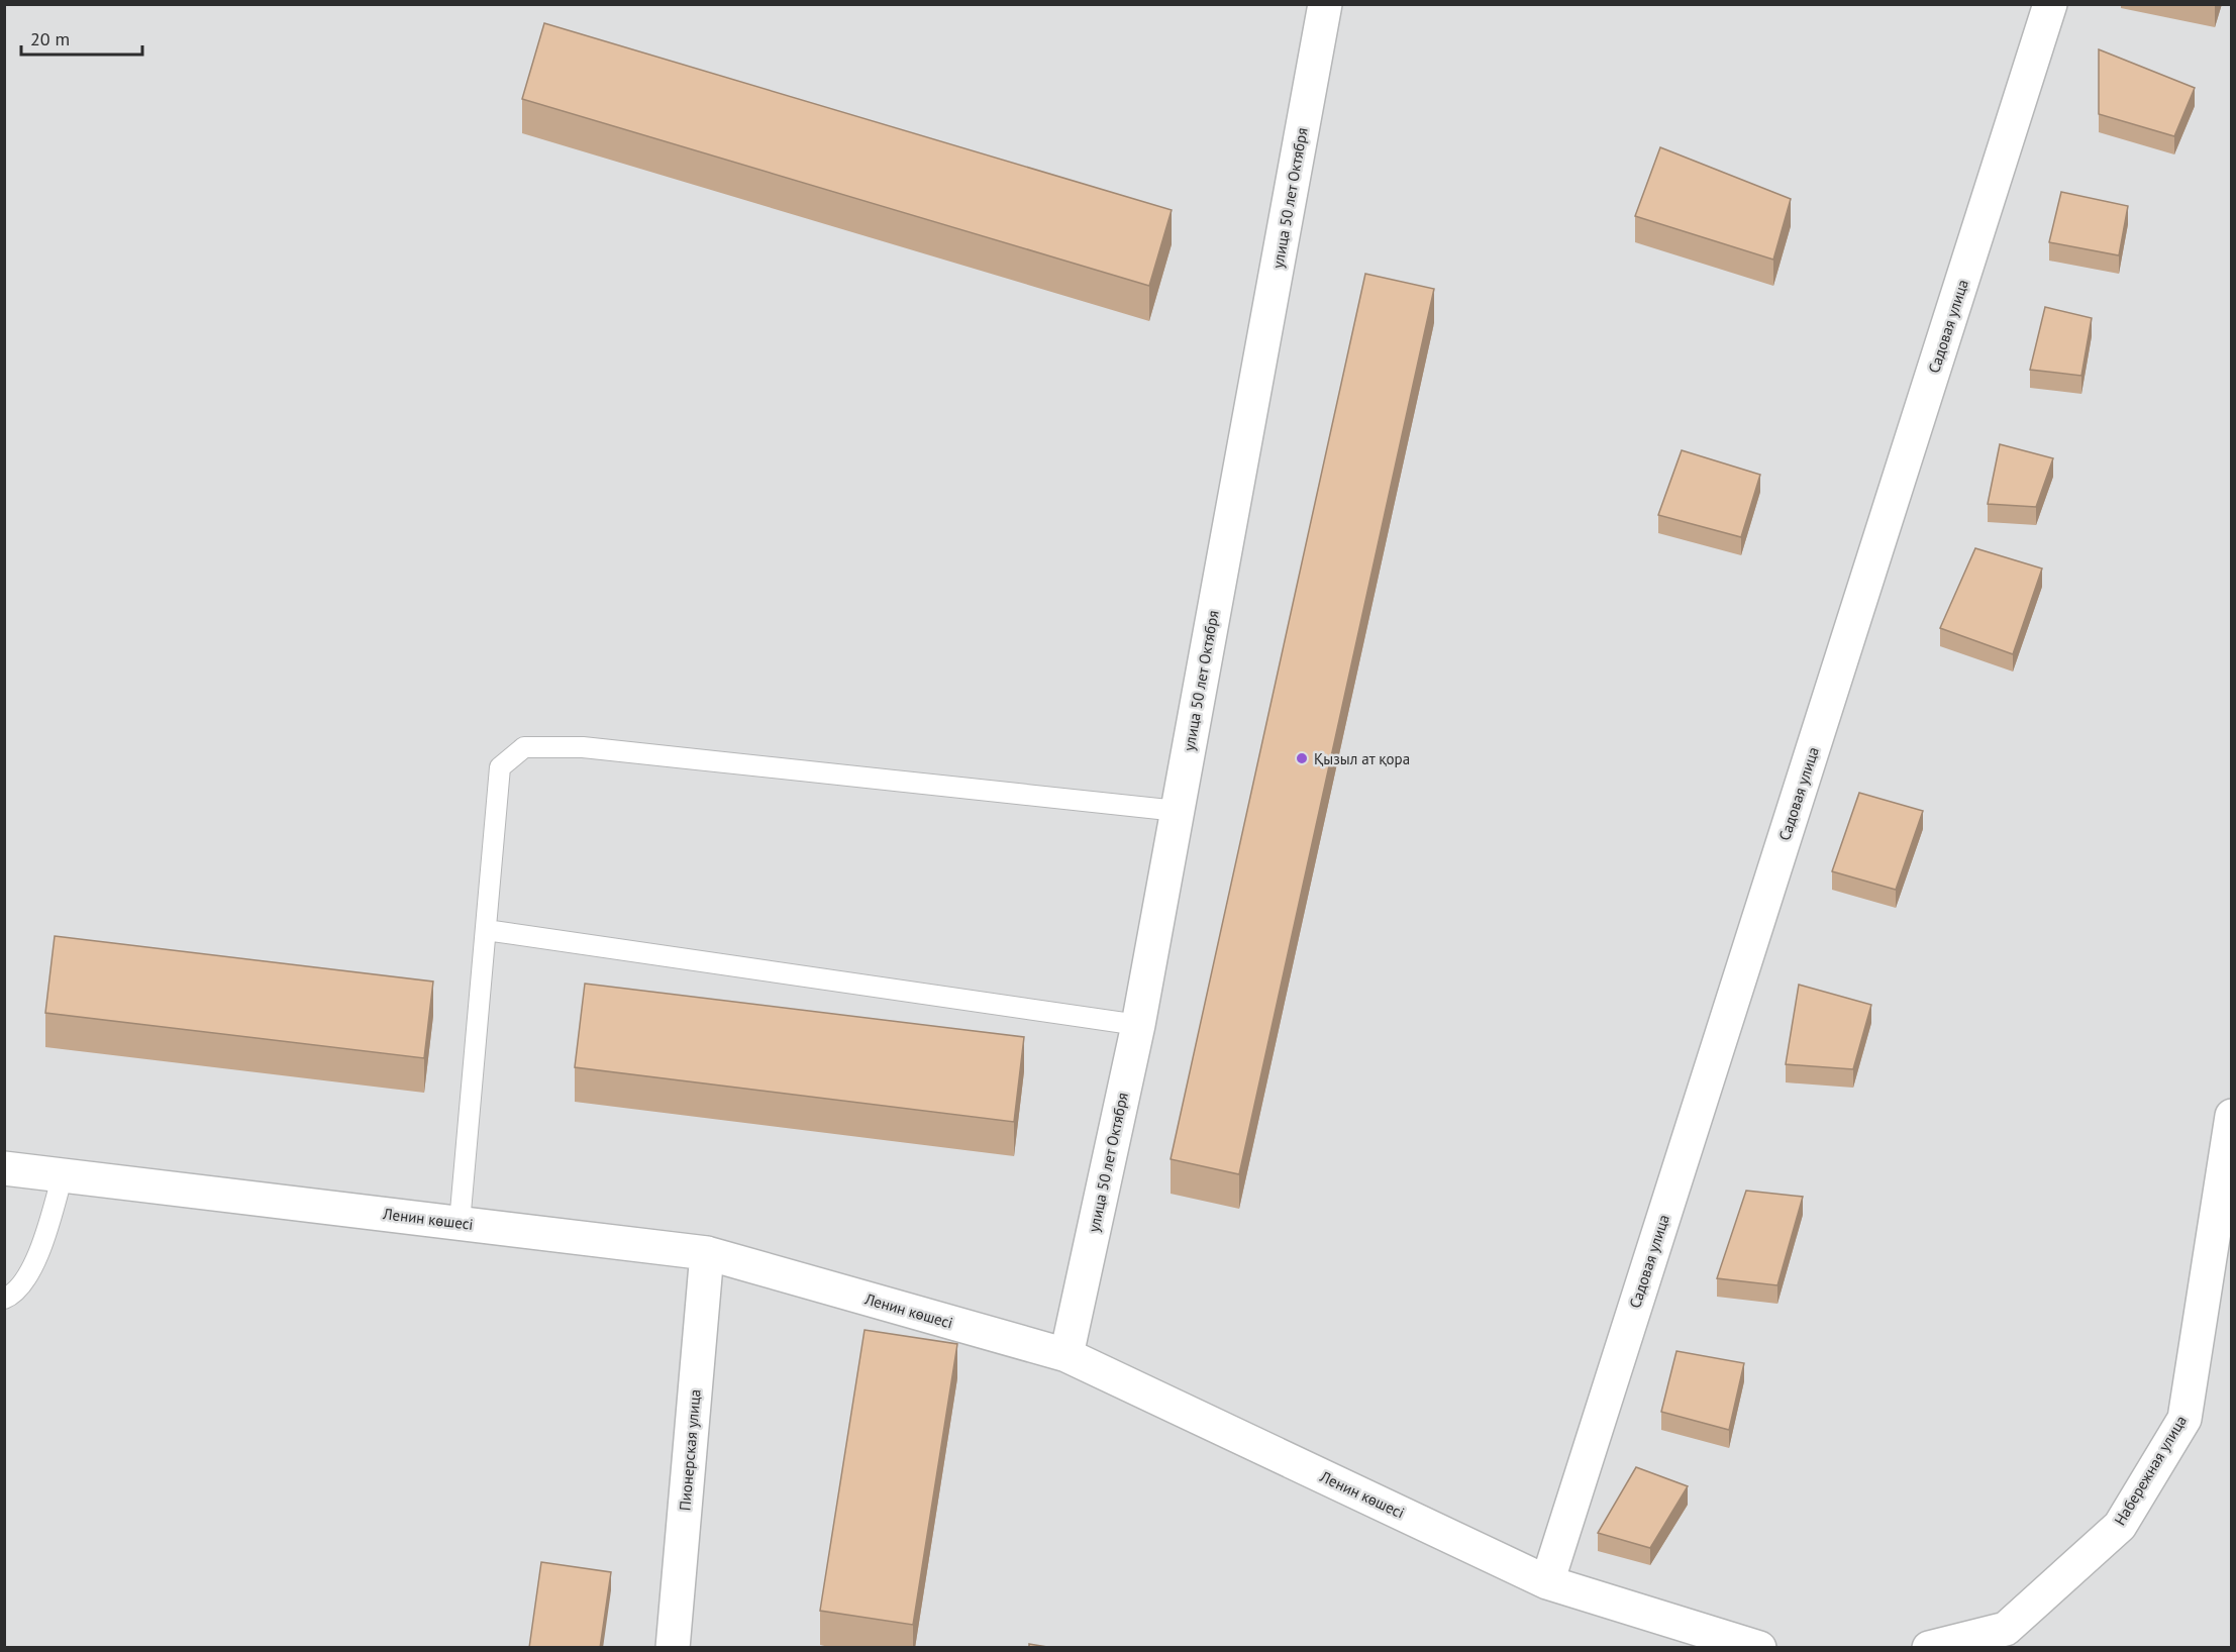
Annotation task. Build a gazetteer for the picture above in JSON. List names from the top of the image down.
{
  "streets": {
    "street": [
      "улица 50 лет Октября",
      "Садовая улица",
      "Ленин көшесі",
      "Пионерская улица",
      "Набережная улица"
    ]
  },
  "crossings": [
    ["улица 50 лет Октября", "Ленин көшесі"],
    ["Садовая улица", "Ленин көшесі"],
    ["Ленин көшесі", "Пионерская улица"]
  ],
  "places": ["Қызыл ат қора"],
  "scale_bar": "20 m"
}
